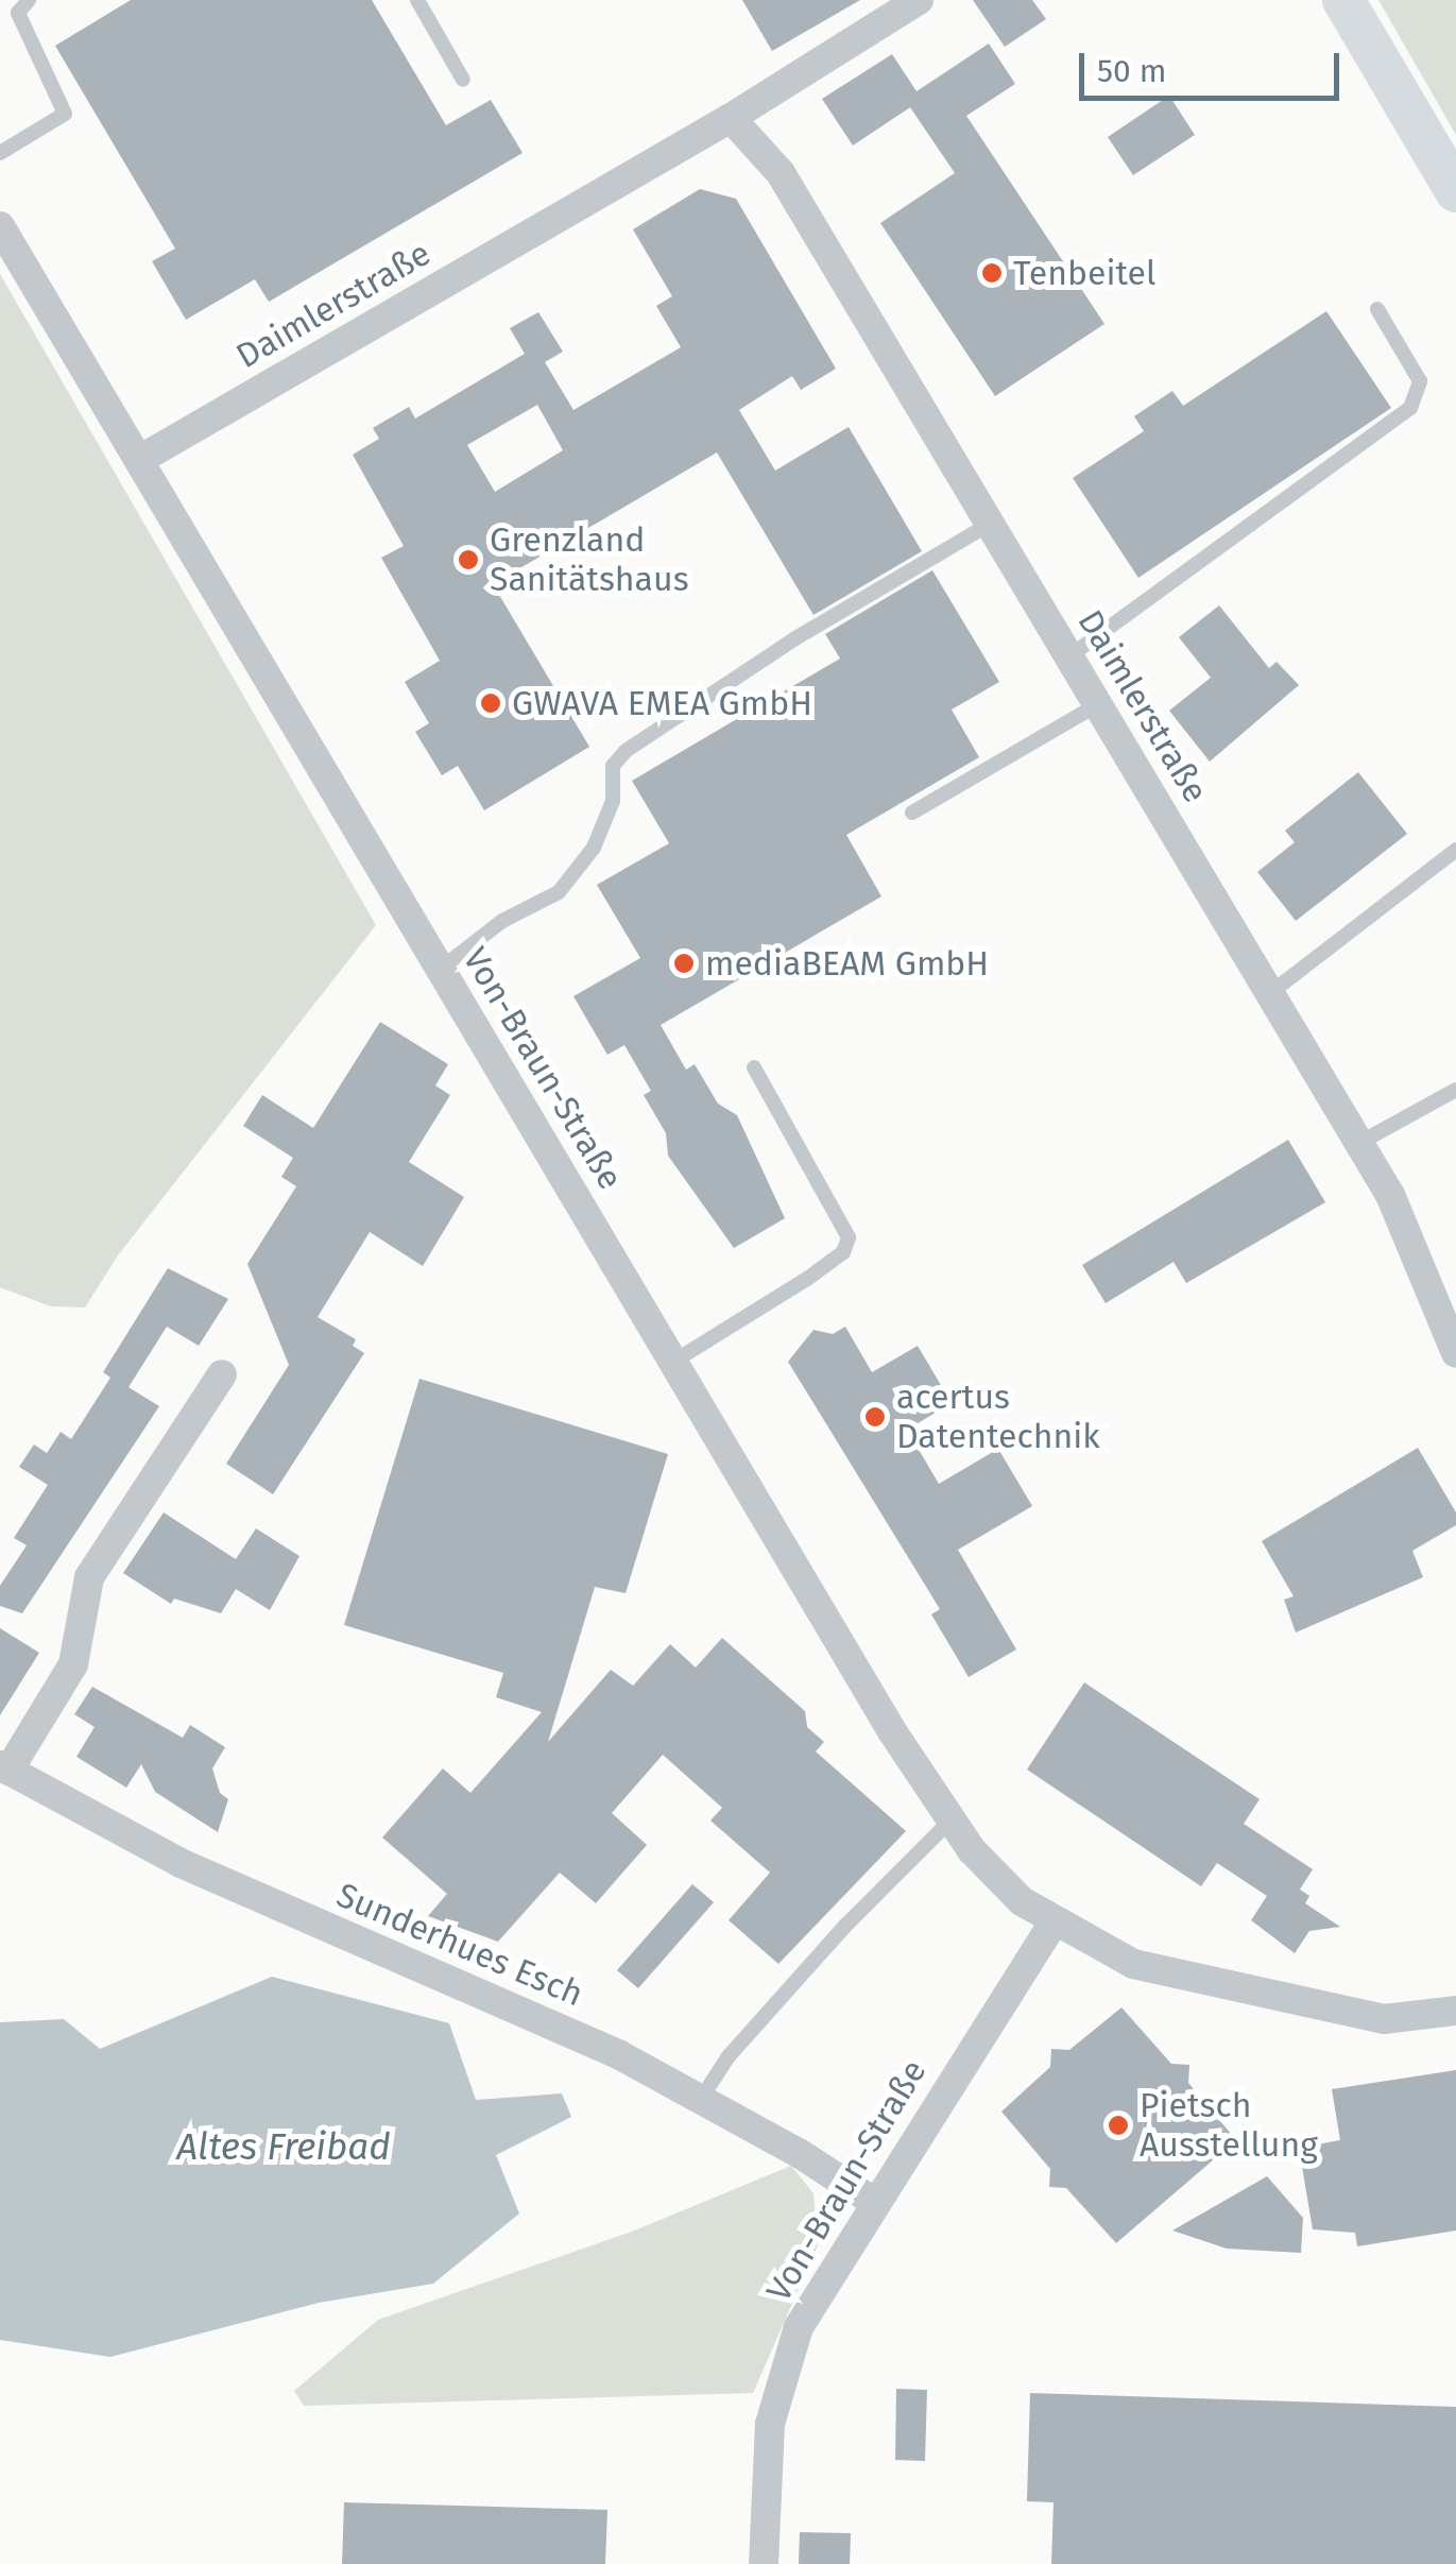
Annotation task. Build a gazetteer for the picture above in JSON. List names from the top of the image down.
{
  "streets": {
    "street": ["Daimlerstraße", "Von-Braun-Straße", "Sunderhues Esch"]
  },
  "crossings": [
    ["Daimlerstraße", "Von-Braun-Straße"],
    ["Von-Braun-Straße", "Sunderhues Esch"]
  ],
  "water": ["Altes Freibad"],
  "places": [
    "Tenbeitel",
    "Grenzland Sanitätshaus",
    "GWAVA EMEA GmbH",
    "mediaBEAM GmbH",
    "acertus Datentechnik",
    "Pietsch Ausstellung"
  ],
  "scale_bar": "50 m"
}
